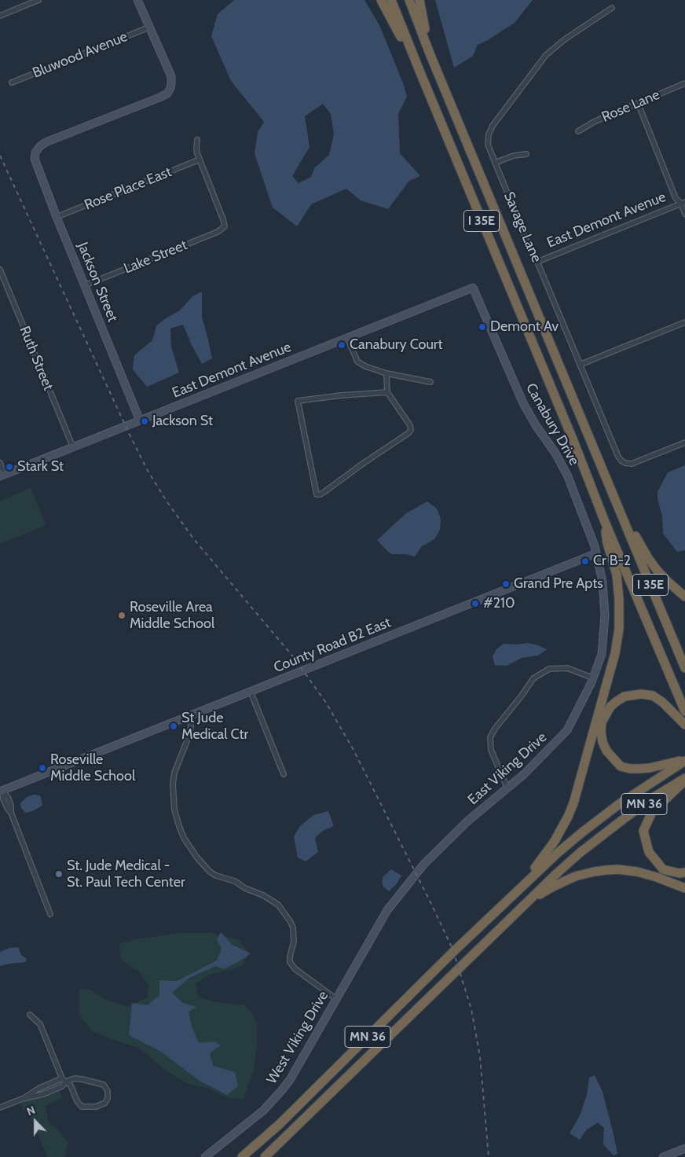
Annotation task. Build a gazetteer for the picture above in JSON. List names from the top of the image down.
{
  "streets": {
    "highway": ["I 35E", "MN 36"],
    "street": [
      "Bluwood Avenue",
      "Rose Lane",
      "Rose Place East",
      "East Demont Avenue",
      "Savage Lane",
      "Lake Street",
      "Jackson Street",
      "Ruth Street",
      "Canabury Drive",
      "County Road B2 East",
      "East Viking Drive",
      "West Viking Drive"
    ]
  },
  "crossings": [
    ["Bluwood Avenue", "Jackson Street"],
    ["Rose Place East", "Lake Street"],
    ["Rose Place East", "Jackson Street"],
    ["East Demont Avenue", "Savage Lane"],
    ["East Demont Avenue", "Jackson Street"],
    ["East Demont Avenue", "Ruth Street"],
    ["East Demont Avenue", "Canabury Drive"],
    ["Lake Street", "Jackson Street"],
    ["Canabury Drive", "County Road B2 East"],
    ["Canabury Drive", "East Viking Drive"],
    ["County Road B2 East", "East Viking Drive"],
    ["East Viking Drive", "West Viking Drive"]
  ],
  "places": [
    "Demont Av",
    "Canabury Court",
    "Jackson St",
    "Stark St",
    "Cr B-2",
    "Grand Pre Apts",
    "#210",
    "Roseville Area Middle School",
    "St Jude Medical Ctr",
    "Roseville Middle School",
    "St. Jude Medical - St. Paul Tech Center"
  ],
  "north": "top"
}
